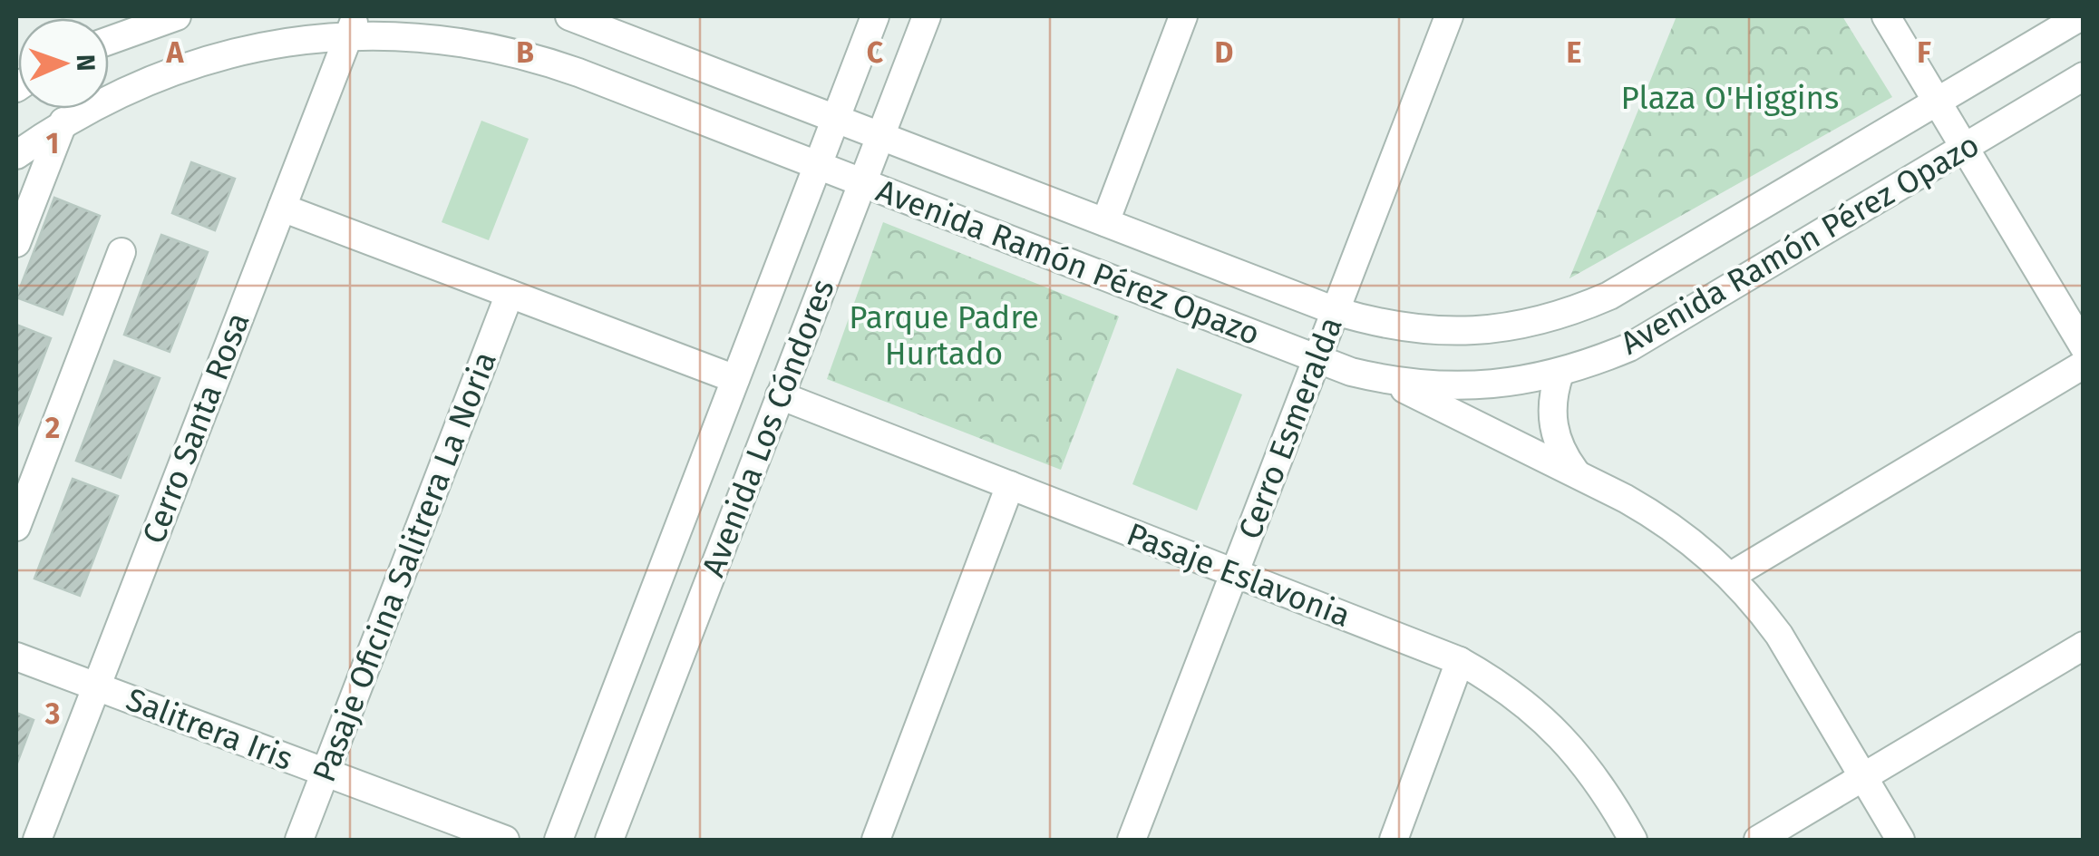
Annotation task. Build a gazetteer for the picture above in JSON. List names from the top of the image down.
{
  "streets": {
    "street": [
      "Avenida Ramón Pérez Opazo",
      "Cerro Santa Rosa",
      "Avenida Los Cóndores",
      "Cerro Esmeralda",
      "Pasaje Oficina Salitrera La Noria",
      "Pasaje Eslavonia",
      "Salitrera Iris"
    ]
  },
  "crossings": [
    ["Avenida Ramón Pérez Opazo", "Cerro Santa Rosa"],
    ["Avenida Ramón Pérez Opazo", "Avenida Los Cóndores"],
    ["Avenida Ramón Pérez Opazo", "Cerro Esmeralda"],
    ["Cerro Santa Rosa", "Salitrera Iris"],
    ["Avenida Los Cóndores", "Pasaje Eslavonia"],
    ["Cerro Esmeralda", "Pasaje Eslavonia"],
    ["Pasaje Oficina Salitrera La Noria", "Salitrera Iris"]
  ],
  "parks": ["Plaza O'Higgins", "Parque Padre Hurtado"],
  "north": "right",
  "grid": {
    "columns": [
      "A",
      "B",
      "C",
      "D",
      "E",
      "F"
    ],
    "rows": ["1", "2", "3"]
  }
}
